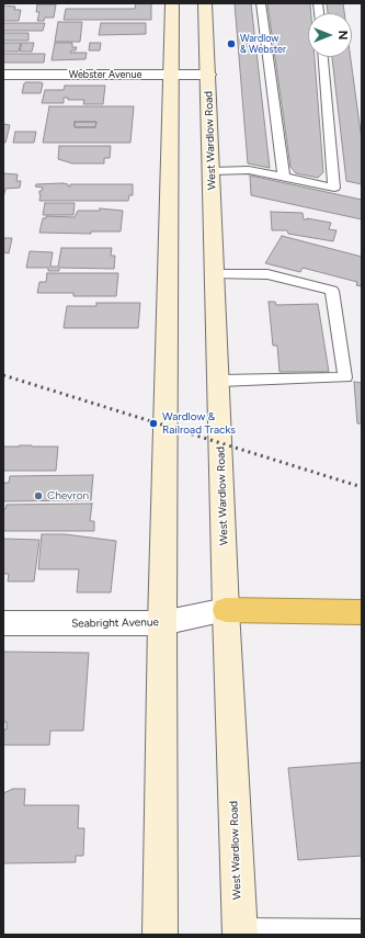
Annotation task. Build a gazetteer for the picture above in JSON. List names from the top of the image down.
{
  "streets": {
    "main road": ["West Wardlow Road"],
    "street": ["Webster Avenue", "Seabright Avenue"]
  },
  "crossings": [
    ["Webster Avenue", "West Wardlow Road"],
    ["West Wardlow Road", "Seabright Avenue"]
  ],
  "places": ["Wardlow & Webster", "Wardlow & Railroad Tracks", "Chevron"],
  "north": "right"
}
